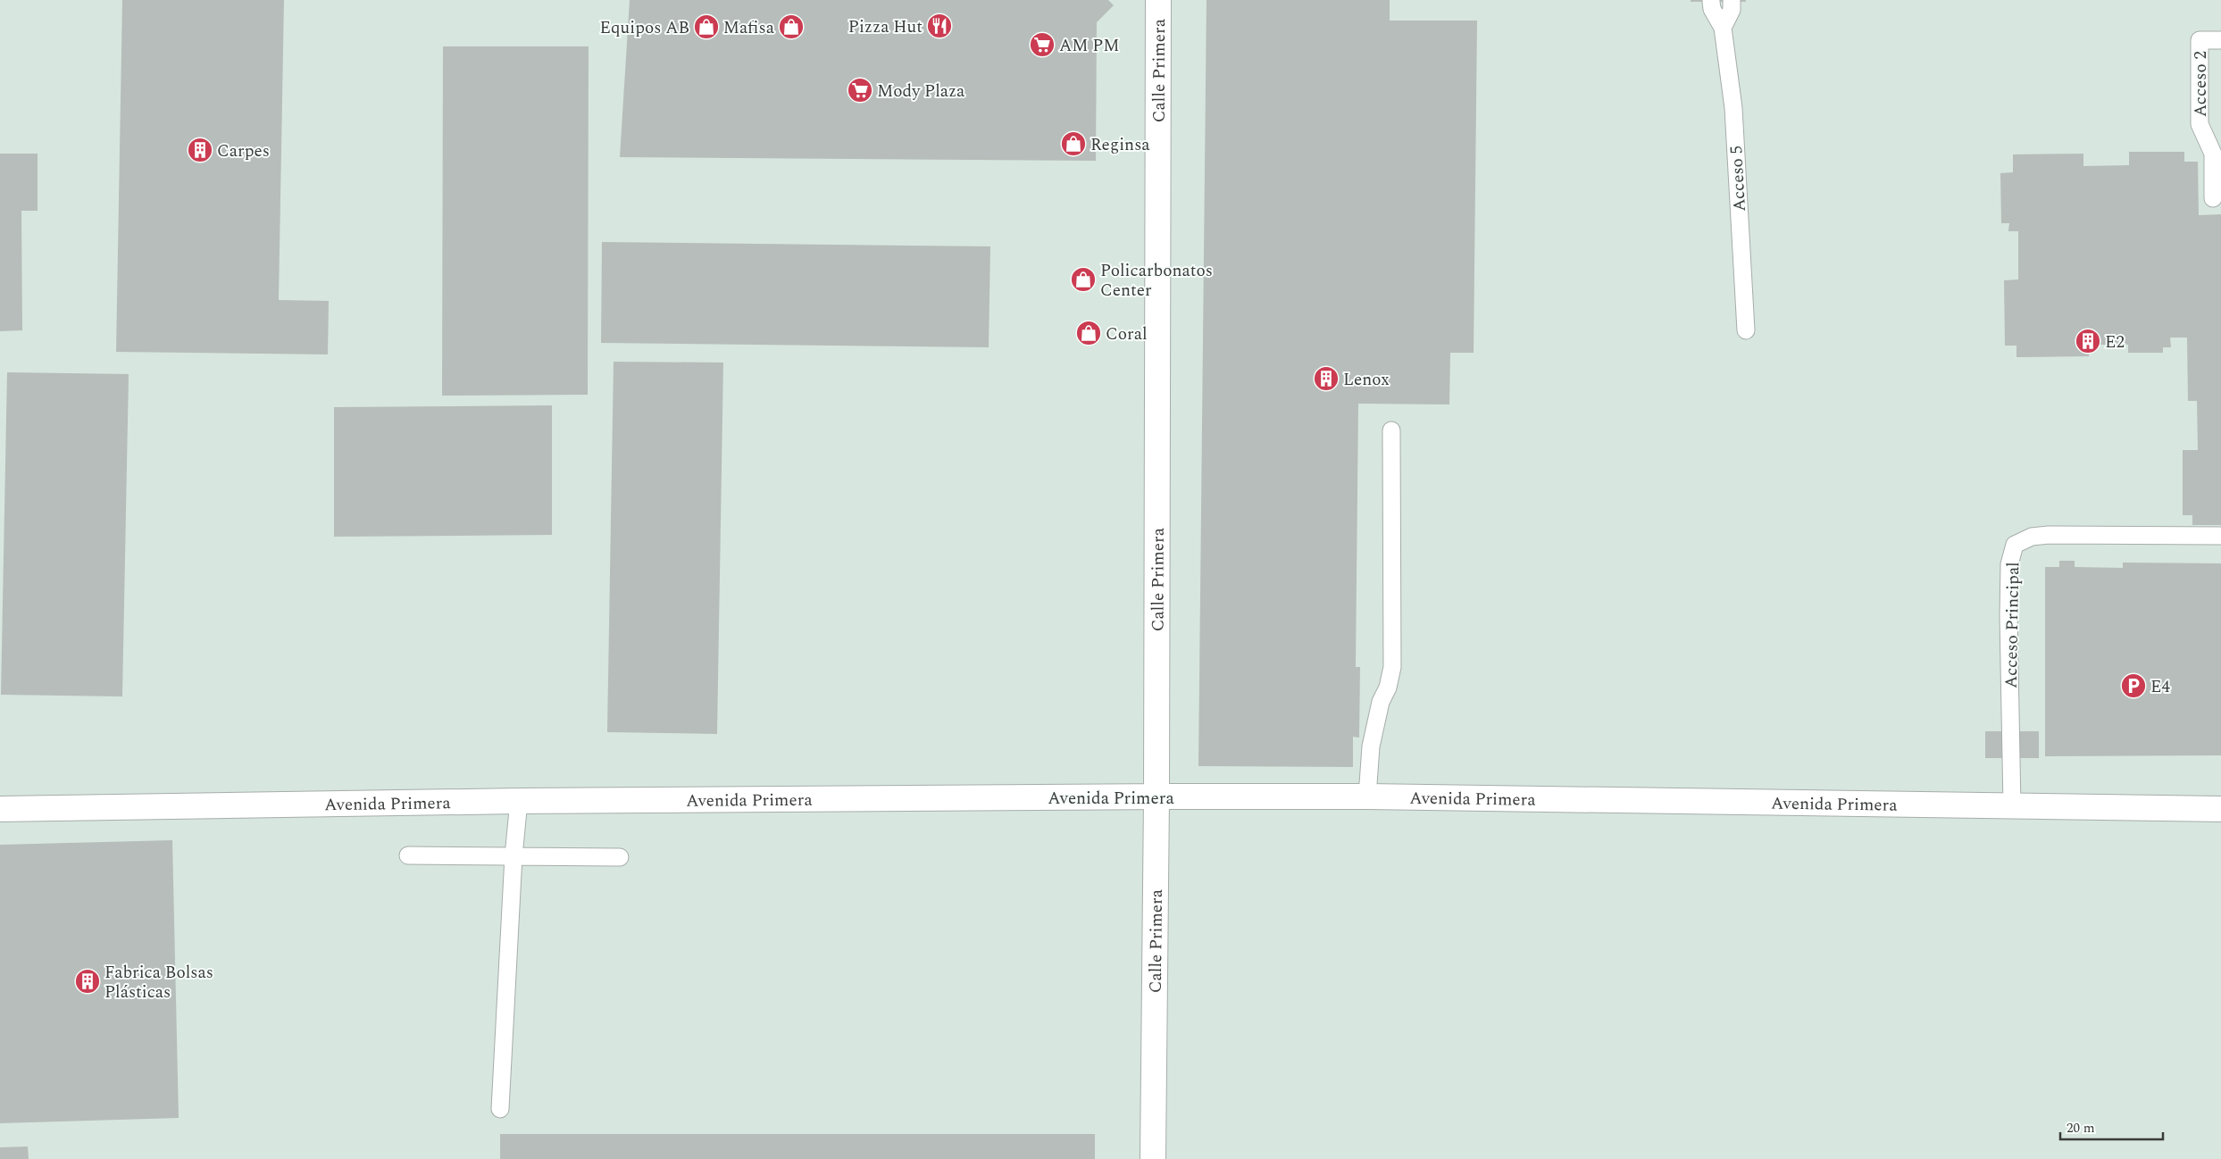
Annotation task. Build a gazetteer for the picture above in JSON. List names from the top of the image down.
{
  "streets": {
    "street": ["Calle Primera", "Avenida Primera"],
    "lane": ["Acceso 2", "Acceso 5", "Acceso Principal"]
  },
  "crossings": [
    ["Calle Primera", "Avenida Primera"],
    ["Acceso Principal", "Avenida Primera"]
  ],
  "places": {
    "restaurant": ["Pizza Hut"],
    "shop": [
      "Equipos AB",
      "Mafisa",
      "Reginsa",
      "Policarbonatos Center",
      "Coral"
    ],
    "supermarket": ["AM PM", "Mody Plaza"],
    "building": [
      "Carpes",
      "E2",
      "Lenox",
      "Fabrica Bolsas Plásticas"
    ],
    "parking": ["E4"]
  },
  "scale_bar": "20 m"
}
